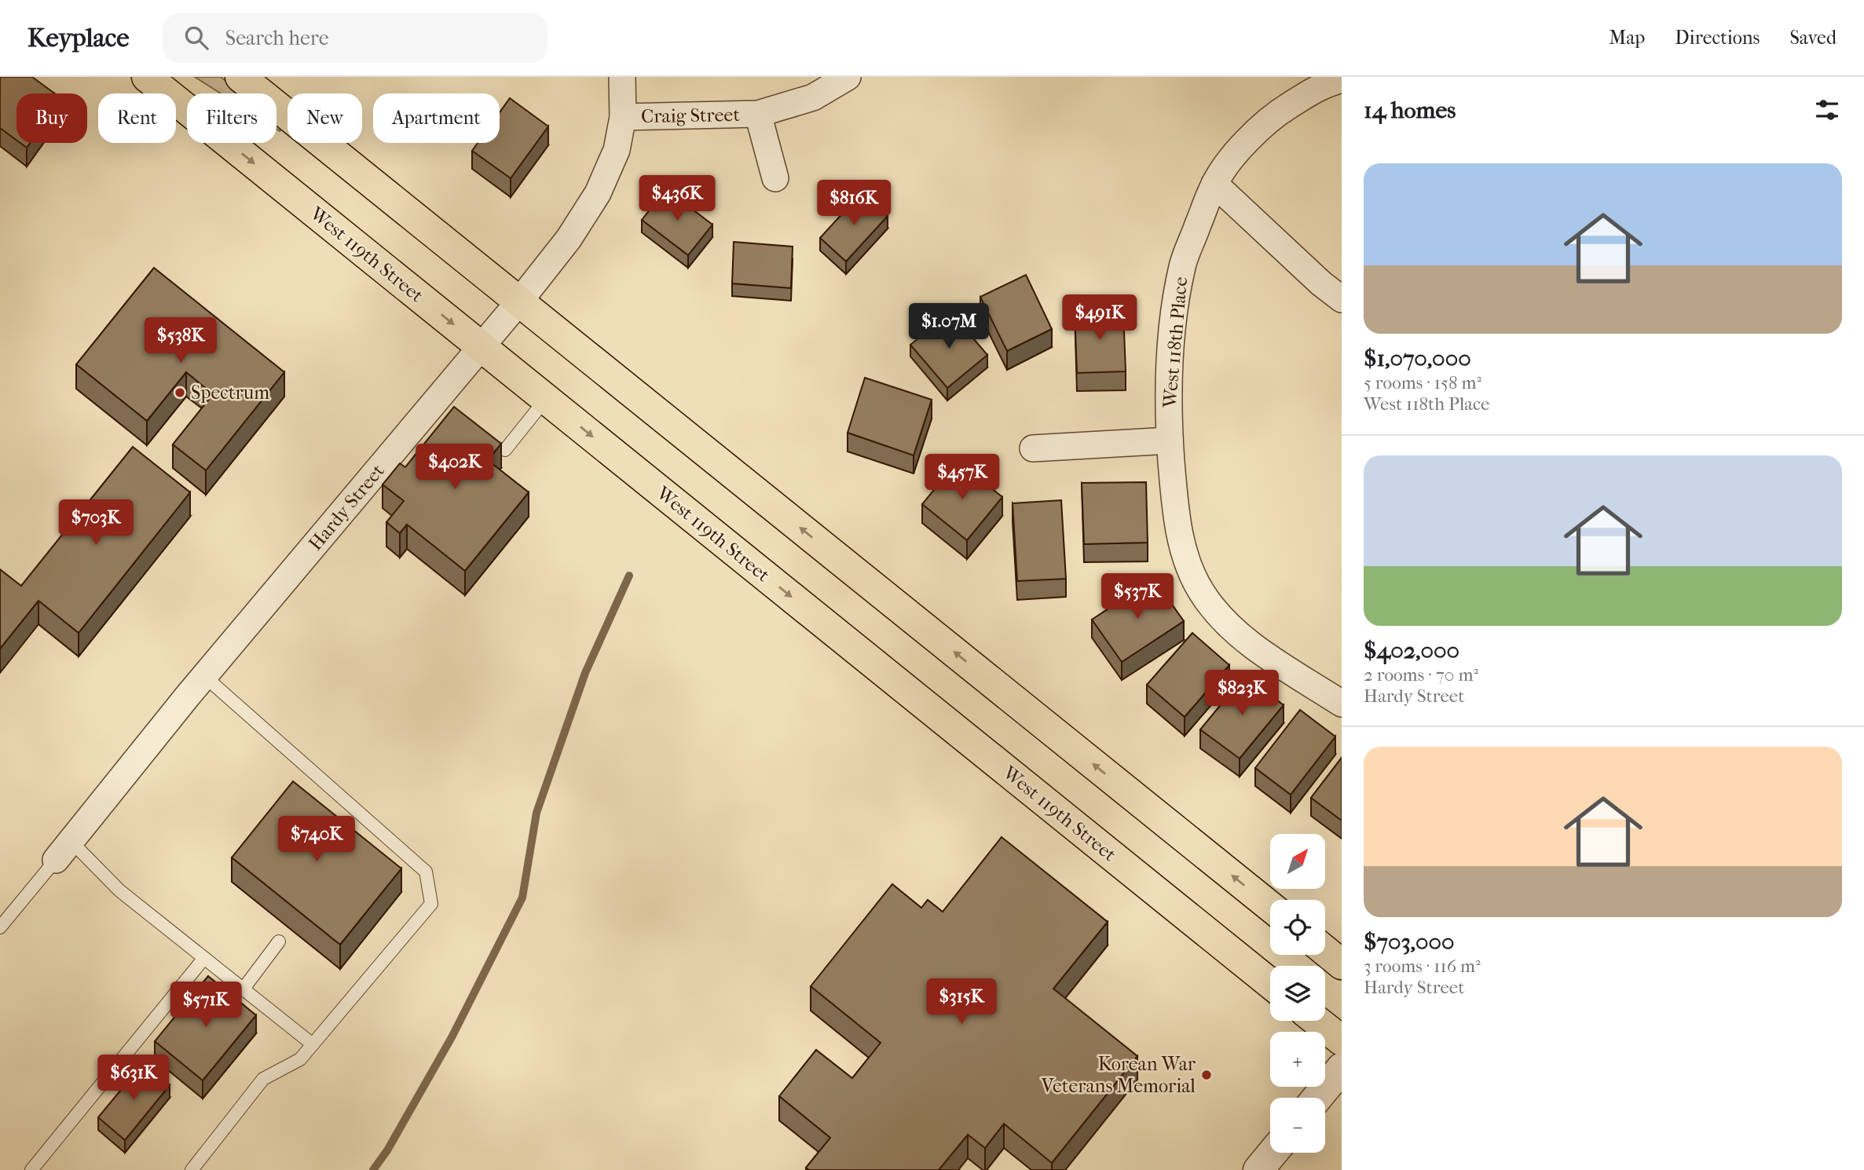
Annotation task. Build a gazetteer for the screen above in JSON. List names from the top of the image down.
{
  "streets": {
    "main road": ["West 119th Street"],
    "street": ["Craig Street", "West 118th Place", "Hardy Street"]
  },
  "crossings": [
    ["Craig Street", "Hardy Street"],
    ["West 119th Street", "Hardy Street"]
  ],
  "places": ["Spectrum", "Korean War Veterans Memorial"],
  "north": "top right",
  "page": {
    "header": "Keyplace",
    "search": "Search here",
    "nav": ["Map", "Directions", "Saved"],
    "heading": "14 homes",
    "chip": [
      "Buy",
      "Rent",
      "Filters",
      "New",
      "Apartment"
    ],
    "list": [
      {
        "name": "$1,070,000",
        "note": "5 rooms · 158 m² · West 118th Place"
      },
      {
        "name": "$402,000",
        "note": "2 rooms · 70 m² · Hardy Street"
      },
      {
        "name": "$703,000",
        "note": "3 rooms · 116 m² · Hardy Street"
      }
    ],
    "price": [
      "$436K",
      "$816K",
      "$491K",
      "$1.07M",
      "$538K",
      "$402K",
      "$457K",
      "$703K",
      "$537K",
      "$823K",
      "$740K",
      "$315K",
      "$571K",
      "$631K"
    ],
    "map_buttons": ["+", "−"]
  }
}
